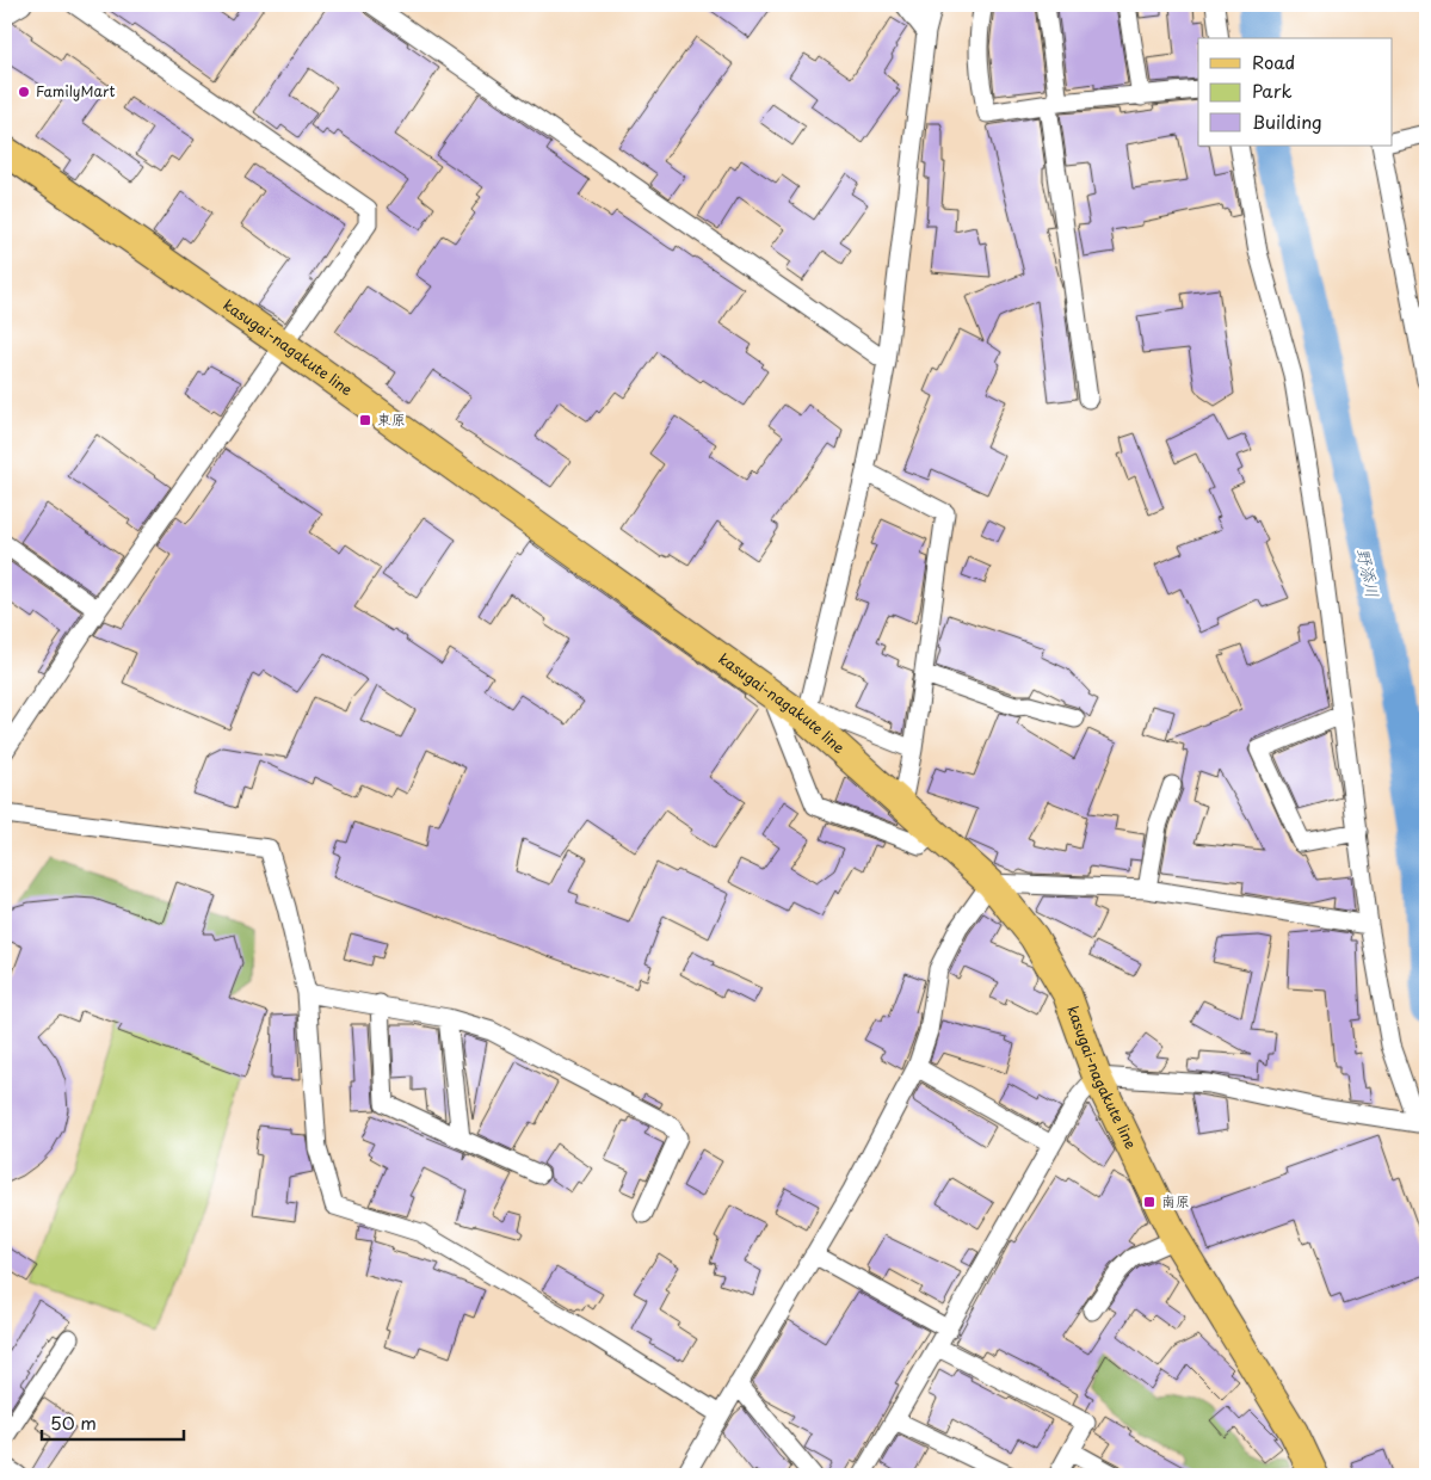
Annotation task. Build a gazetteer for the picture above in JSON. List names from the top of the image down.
{
  "streets": {
    "main road": ["kasugai-nagakute line"]
  },
  "water": ["野添川"],
  "places": {
    "other": ["FamilyMart"],
    "transit": ["東原", "南原"]
  },
  "legend": ["Road", "Park", "Building"],
  "scale_bar": "50 m"
}
